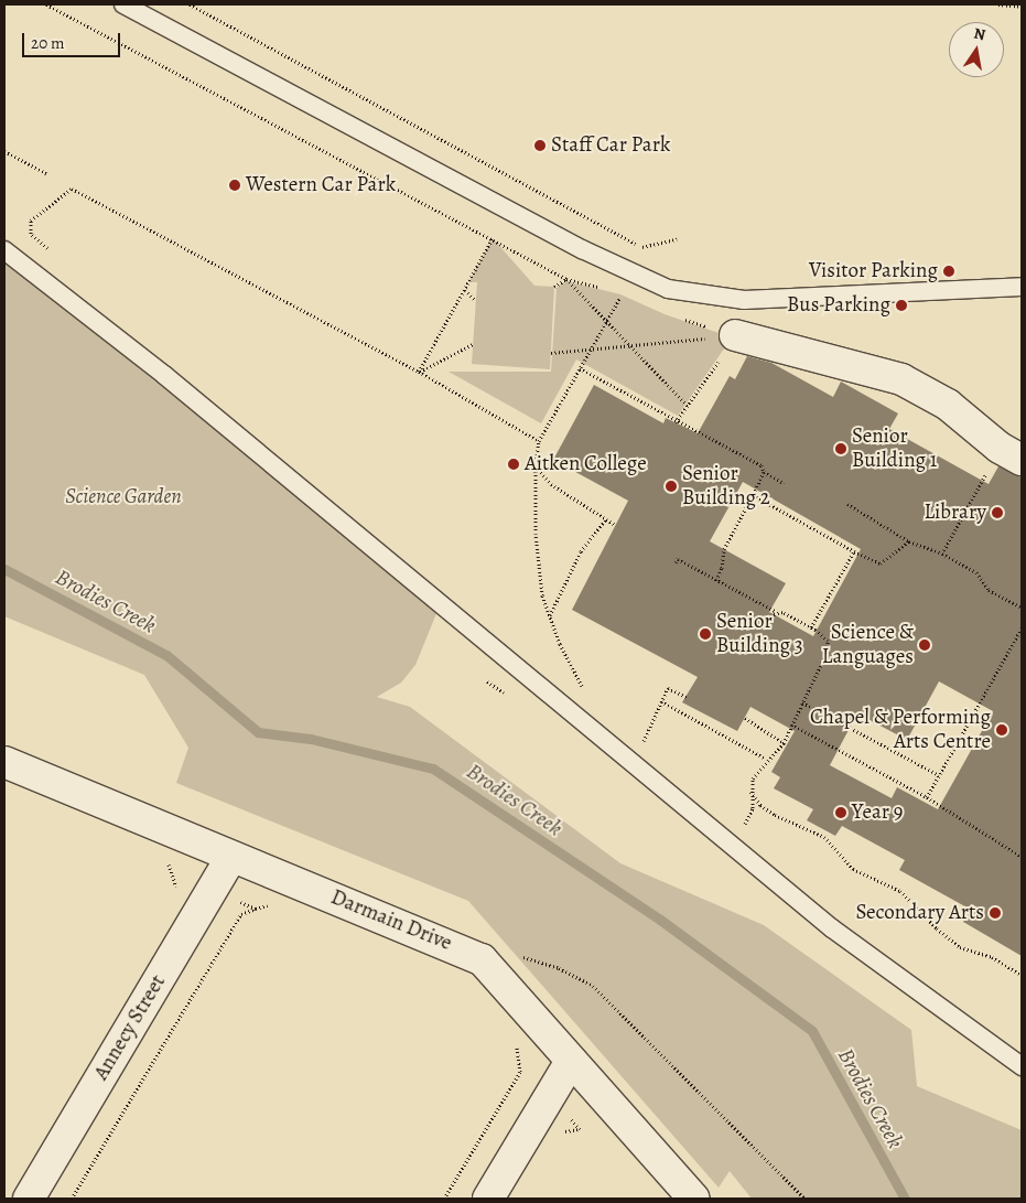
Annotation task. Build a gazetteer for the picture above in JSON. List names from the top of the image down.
{
  "streets": {
    "street": ["Darmain Drive", "Annecy Street"]
  },
  "crossings": [
    ["Darmain Drive", "Annecy Street"]
  ],
  "water": ["Brodies Creek"],
  "parks": ["Science Garden"],
  "places": [
    "Staff Car Park",
    "Western Car Park",
    "Visitor Parking",
    "Bus Parking",
    "Senior Building 1",
    "Aitken College",
    "Senior Building 2",
    "Library",
    "Senior Building 3",
    "Science & Languages",
    "Chapel & Performing Arts Centre",
    "Year 9",
    "Secondary Arts"
  ],
  "scale_bar": "20 m",
  "north": "top"
}
